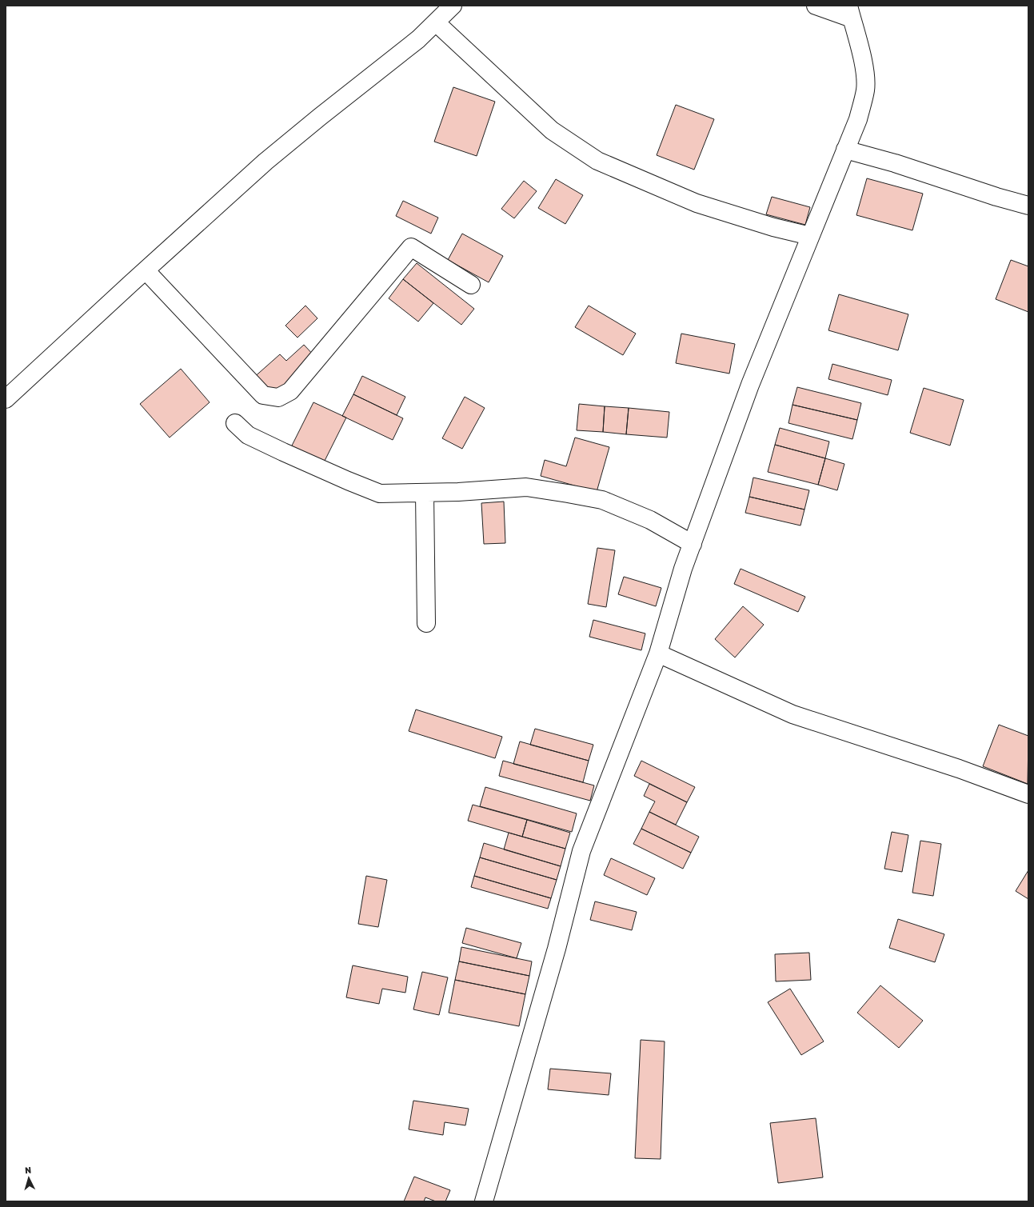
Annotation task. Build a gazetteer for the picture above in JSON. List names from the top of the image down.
{
  "north": "top"
}
